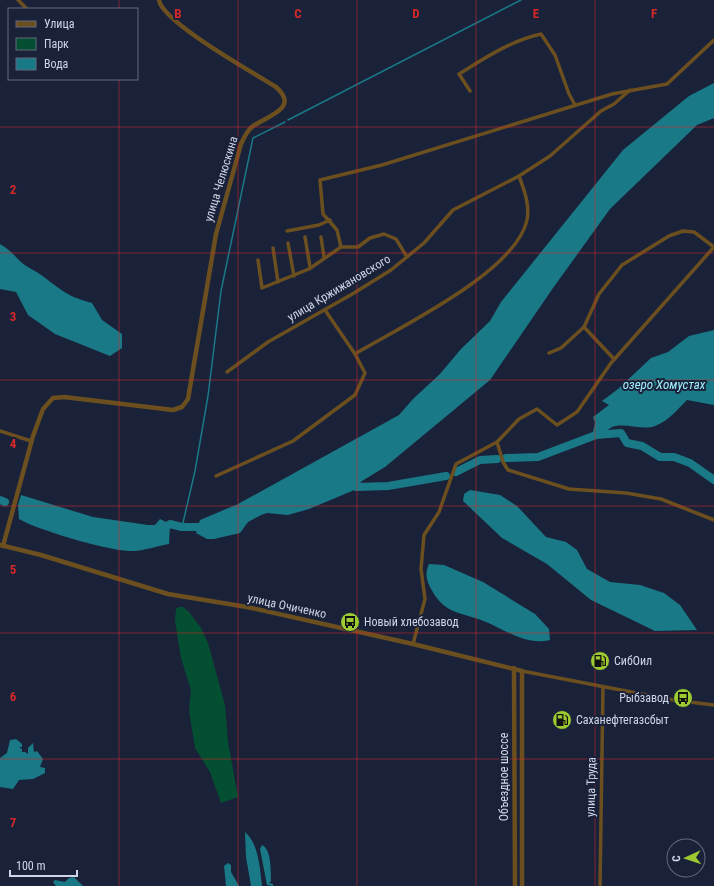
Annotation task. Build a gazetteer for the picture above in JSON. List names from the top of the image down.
{
  "streets": {
    "street": [
      "улица Челюскина",
      "улица Кржижановского",
      "улица Очиченко",
      "Объездное шоссе",
      "улица Труда"
    ]
  },
  "crossings": [
    ["улица Очиченко", "Объездное шоссе"],
    ["улица Очиченко", "улица Труда"]
  ],
  "water": ["озеро Хомустах"],
  "places": {
    "bus stop": ["Новый хлебозавод", "Рыбзавод"],
    "fuel station": ["СибОил", "Саханефтегазсбыт"]
  },
  "legend": ["Улица", "Парк", "Вода"],
  "scale_bar": "100 m",
  "north": "left",
  "grid": {
    "columns": [
      "B",
      "C",
      "D",
      "E",
      "F"
    ],
    "rows": [
      "2",
      "3",
      "4",
      "5",
      "6",
      "7"
    ]
  }
}
